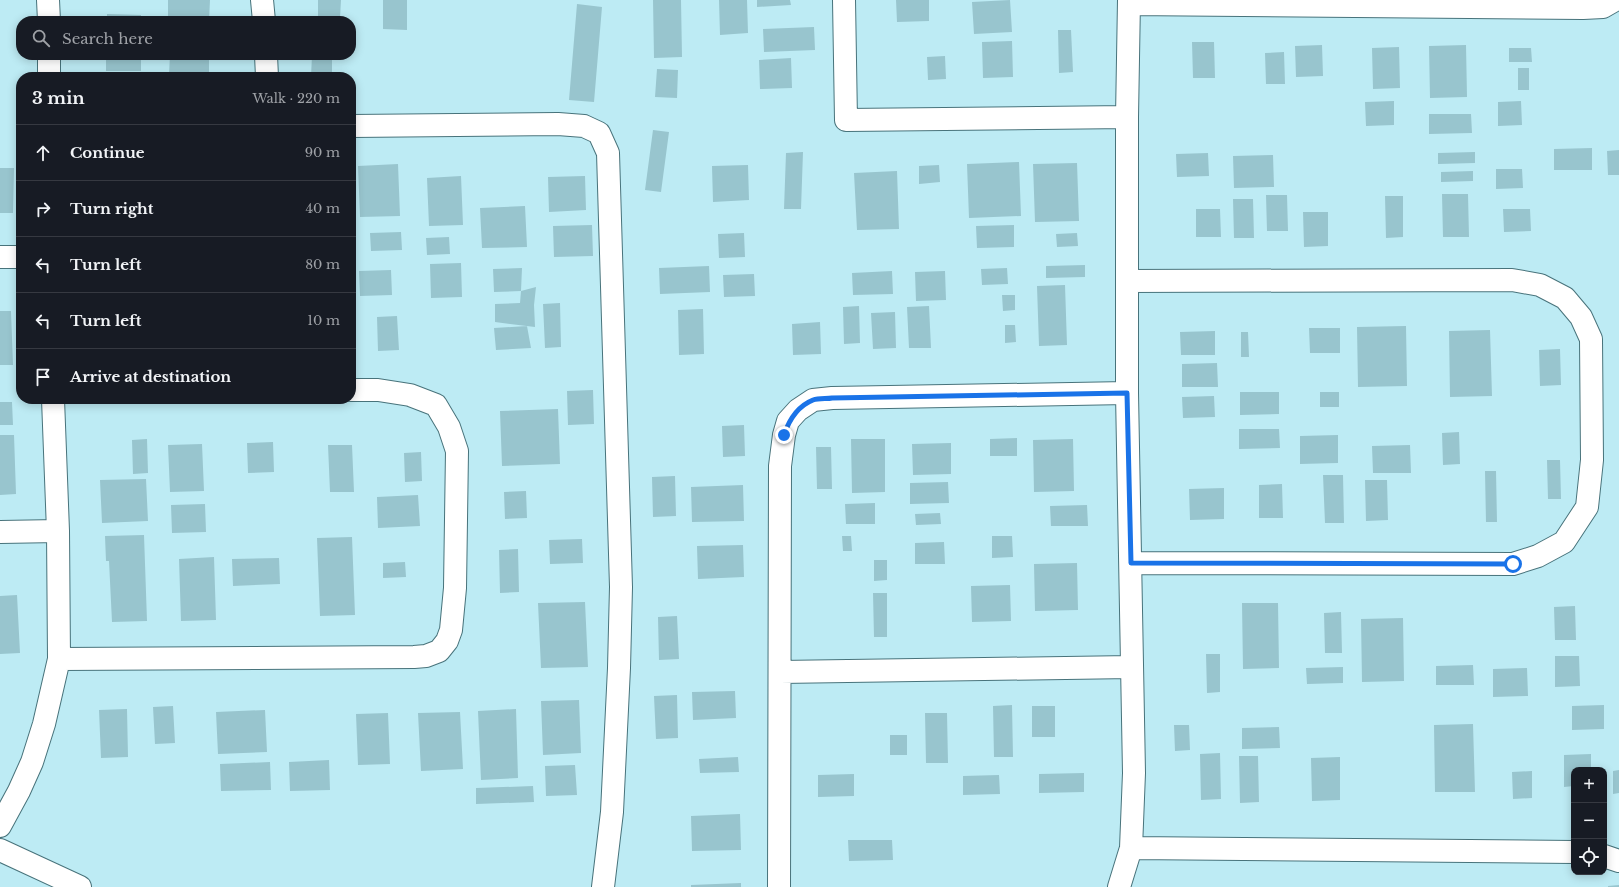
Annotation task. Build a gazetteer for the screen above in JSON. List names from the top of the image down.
{
  "page": {
    "search": "Search here",
    "heading": ["3 min", "Walk · 220 m"],
    "list": [
      ["Continue", "90 m"],
      ["Turn right", "40 m"],
      ["Turn left", "80 m"],
      ["Turn left", "10 m"],
      "Arrive at destination"
    ],
    "map_buttons": ["+", "−"]
  }
}
